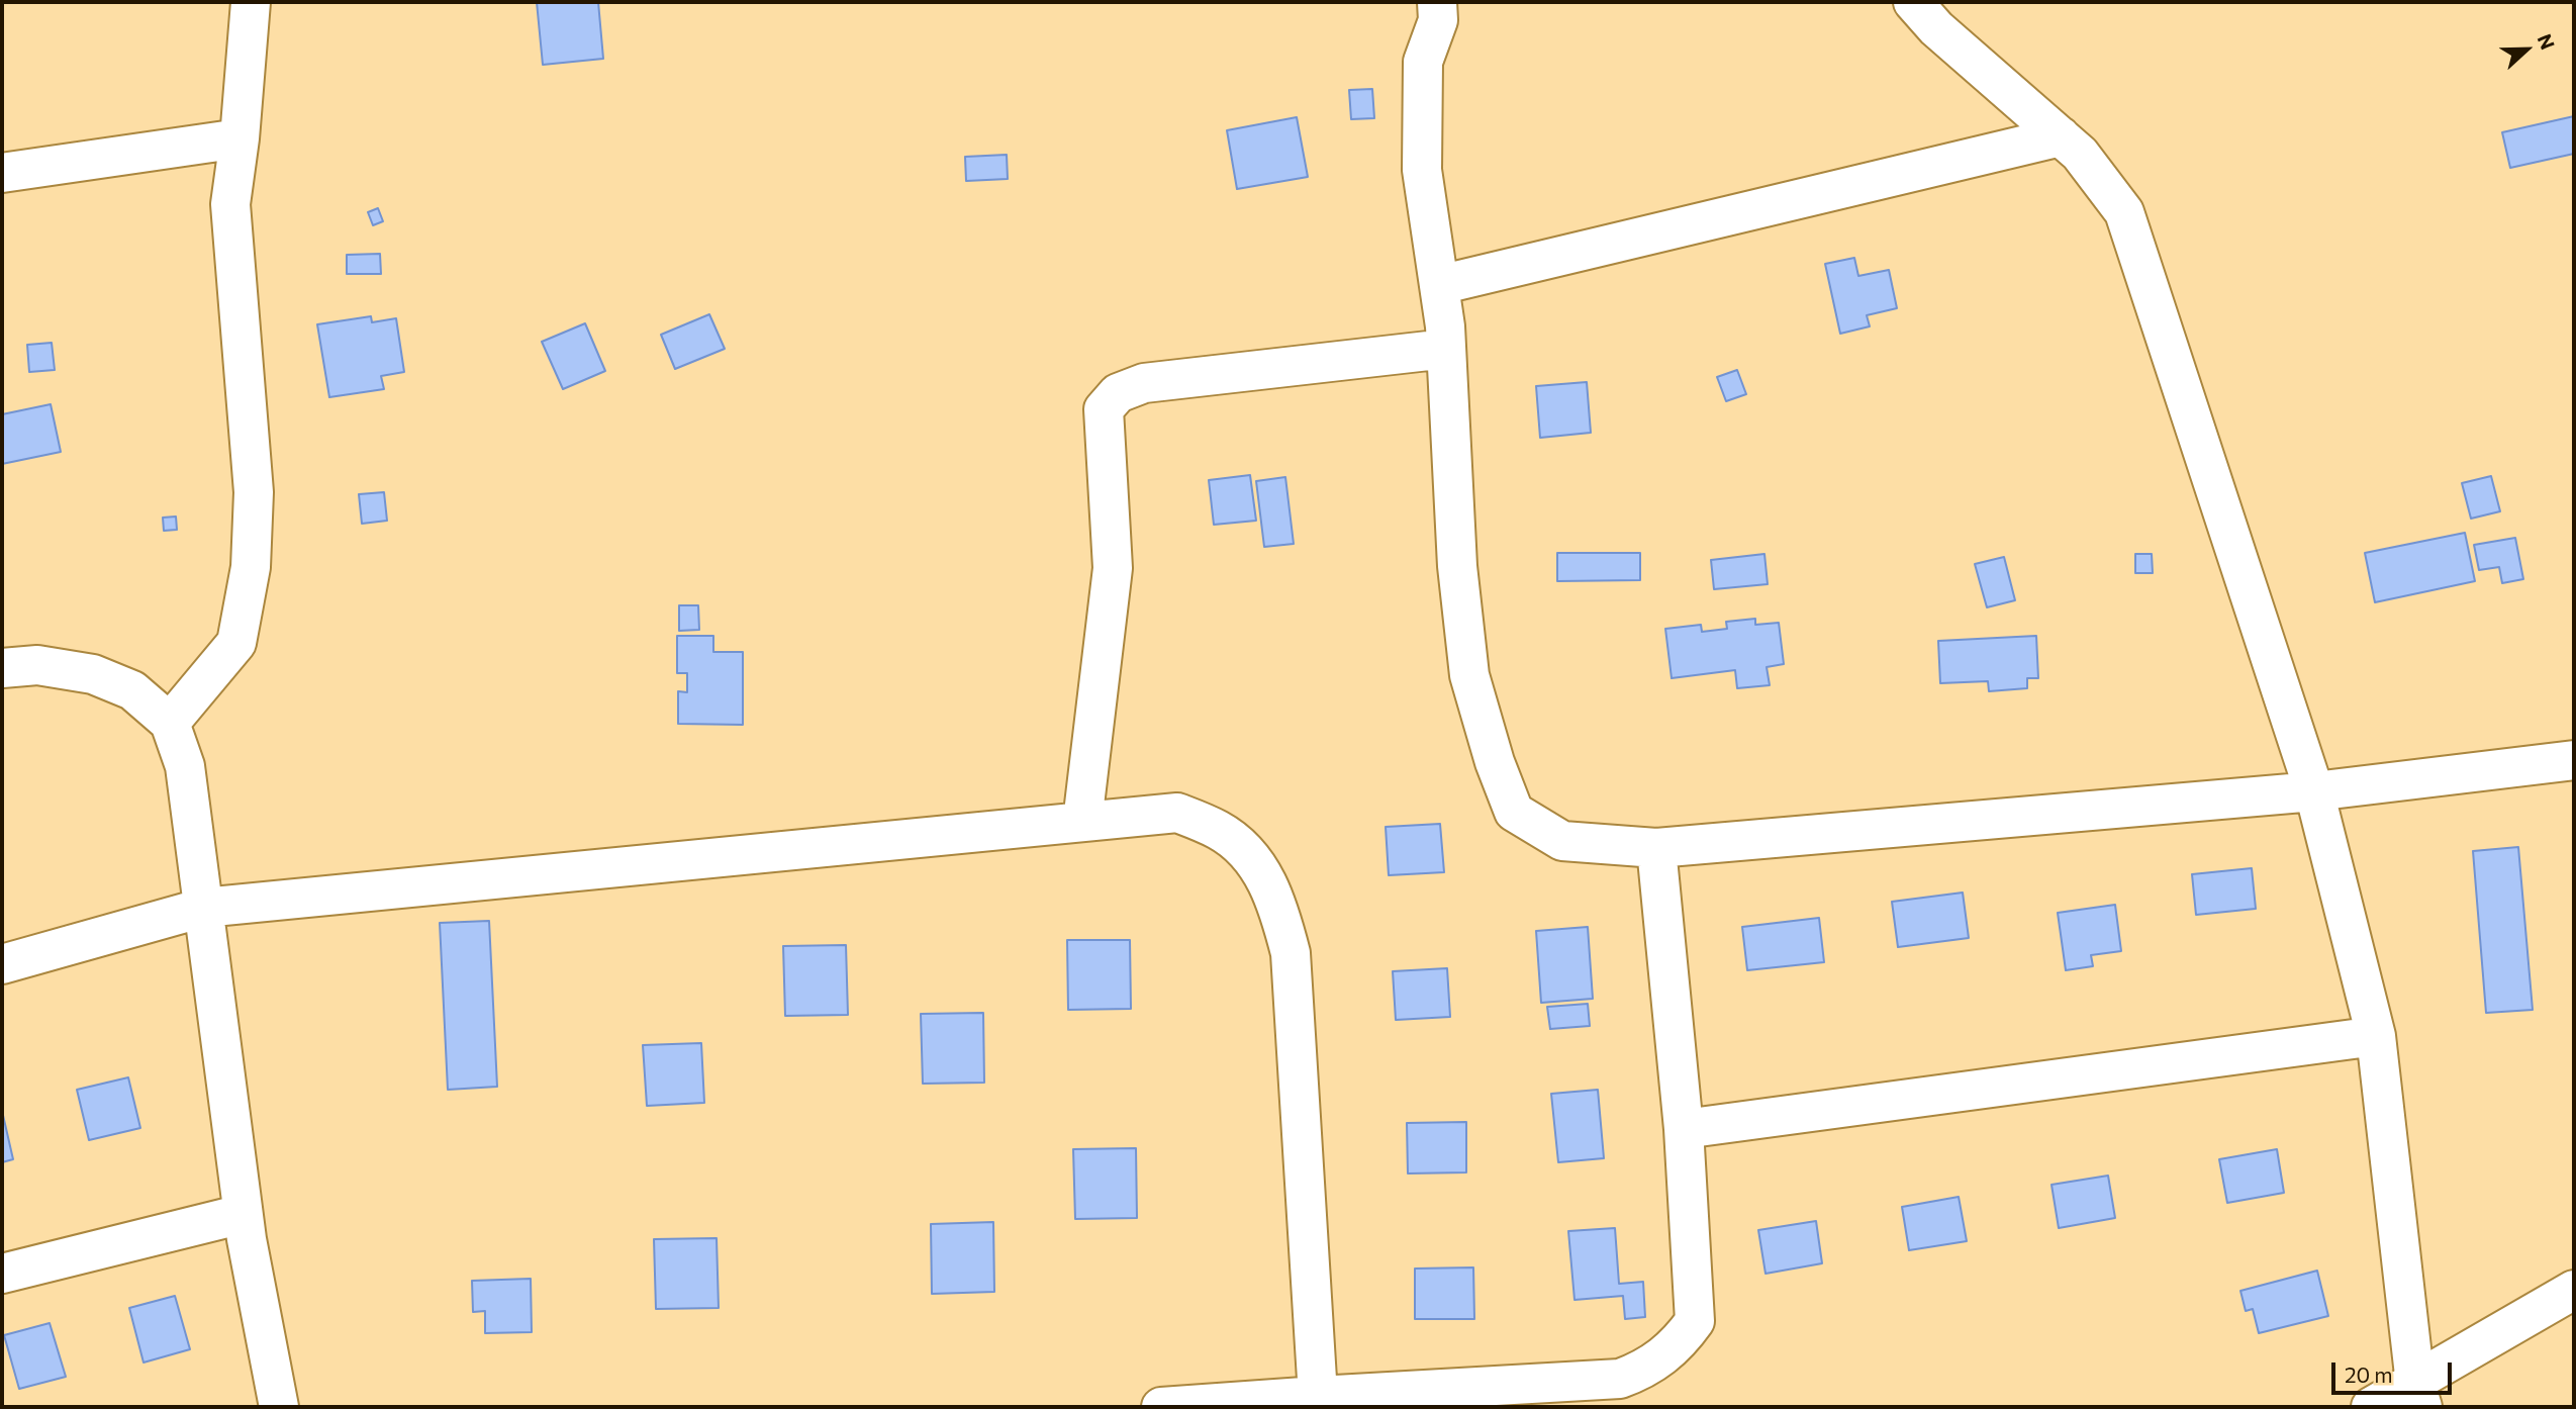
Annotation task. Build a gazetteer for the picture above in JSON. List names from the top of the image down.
{
  "scale_bar": "20 m",
  "north": "right"
}
